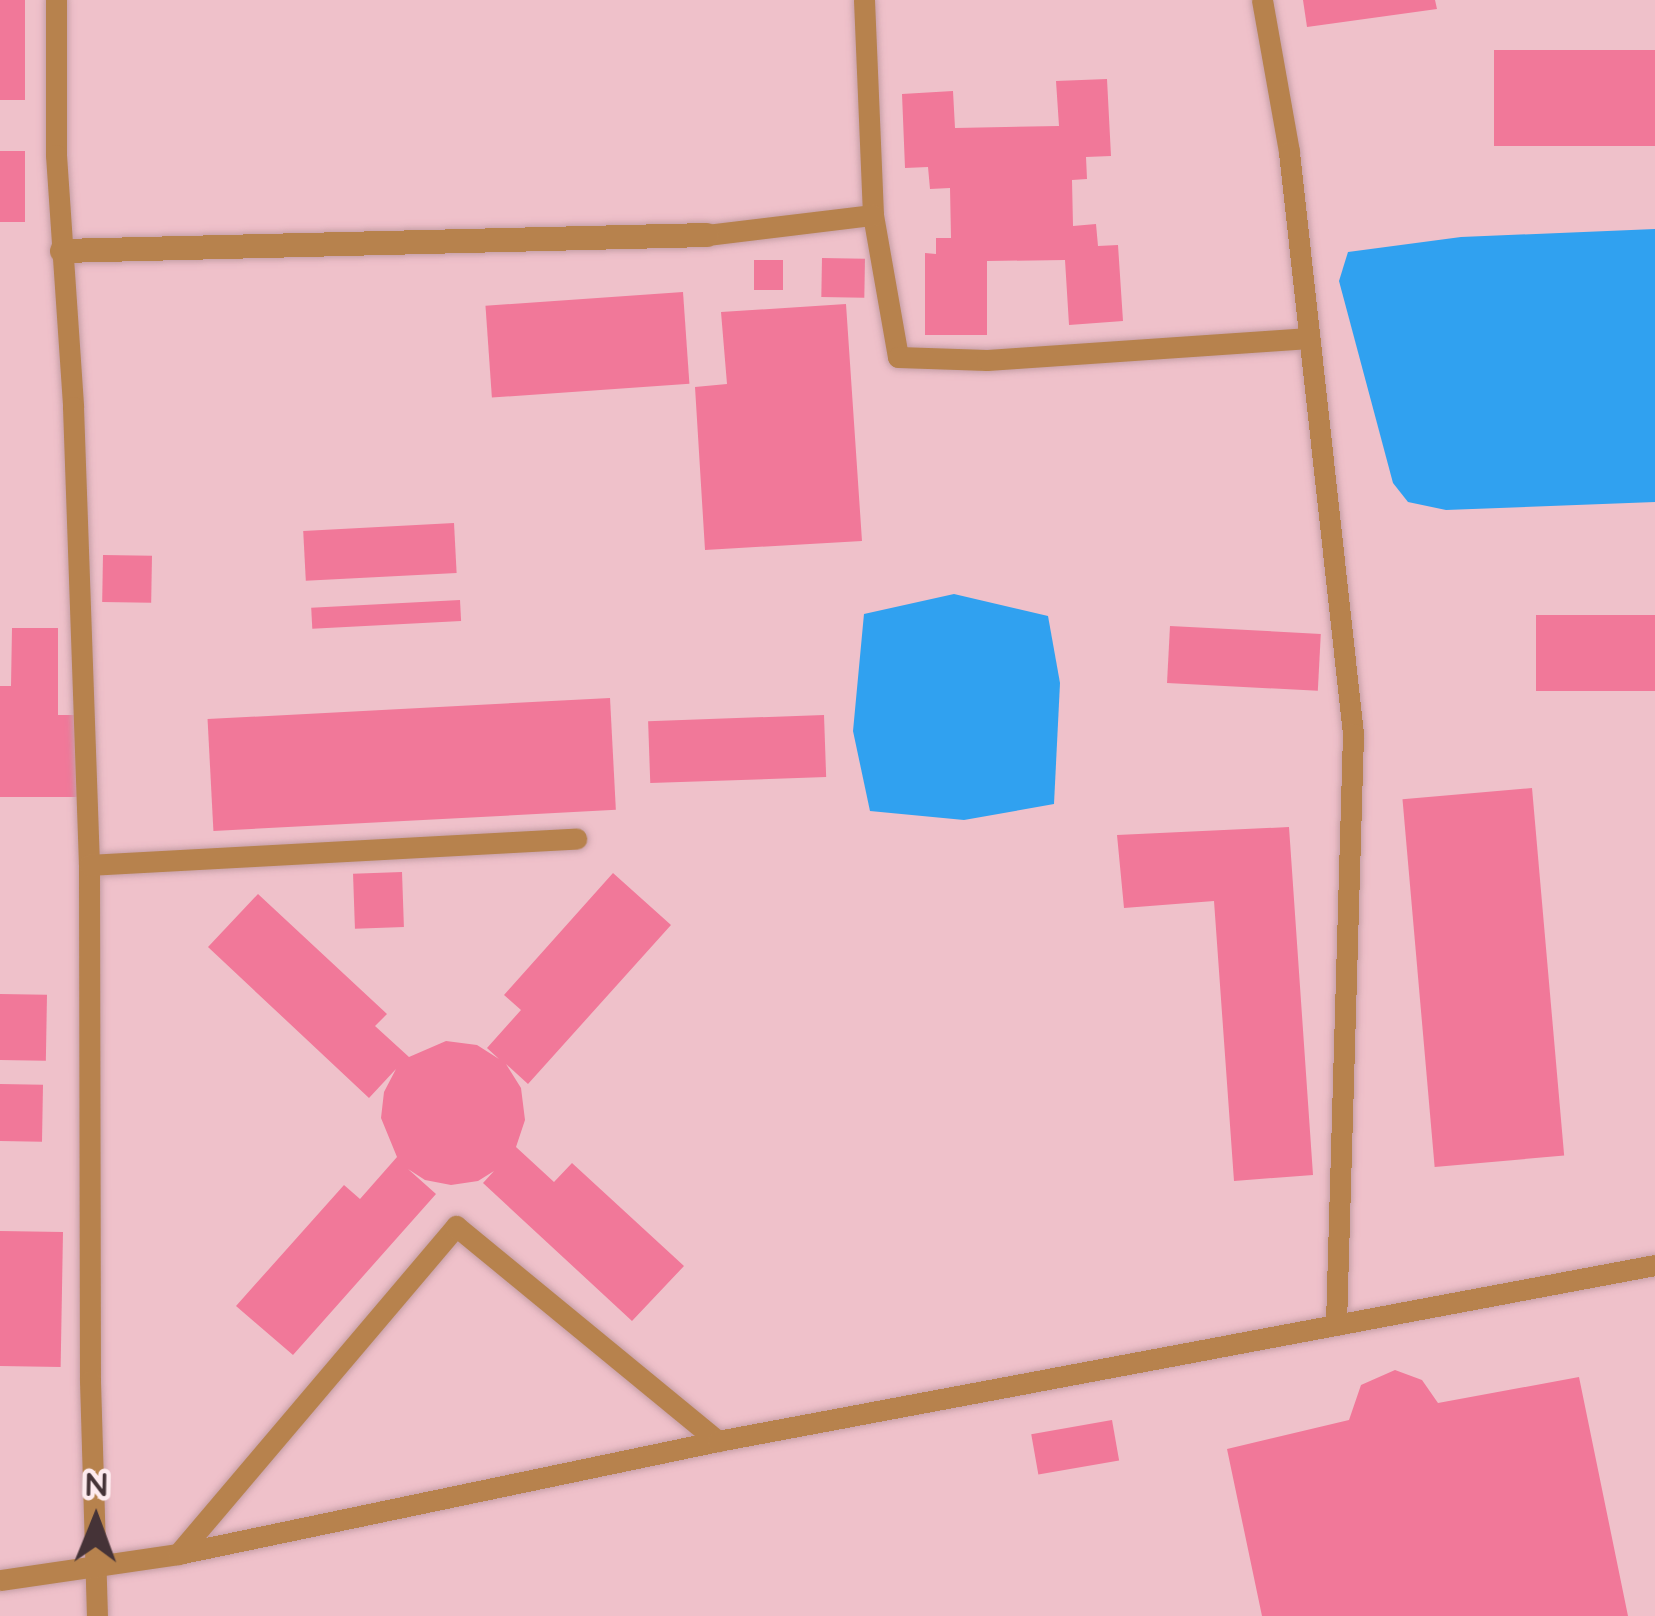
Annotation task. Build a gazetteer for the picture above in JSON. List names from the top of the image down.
{
  "north": "top"
}
